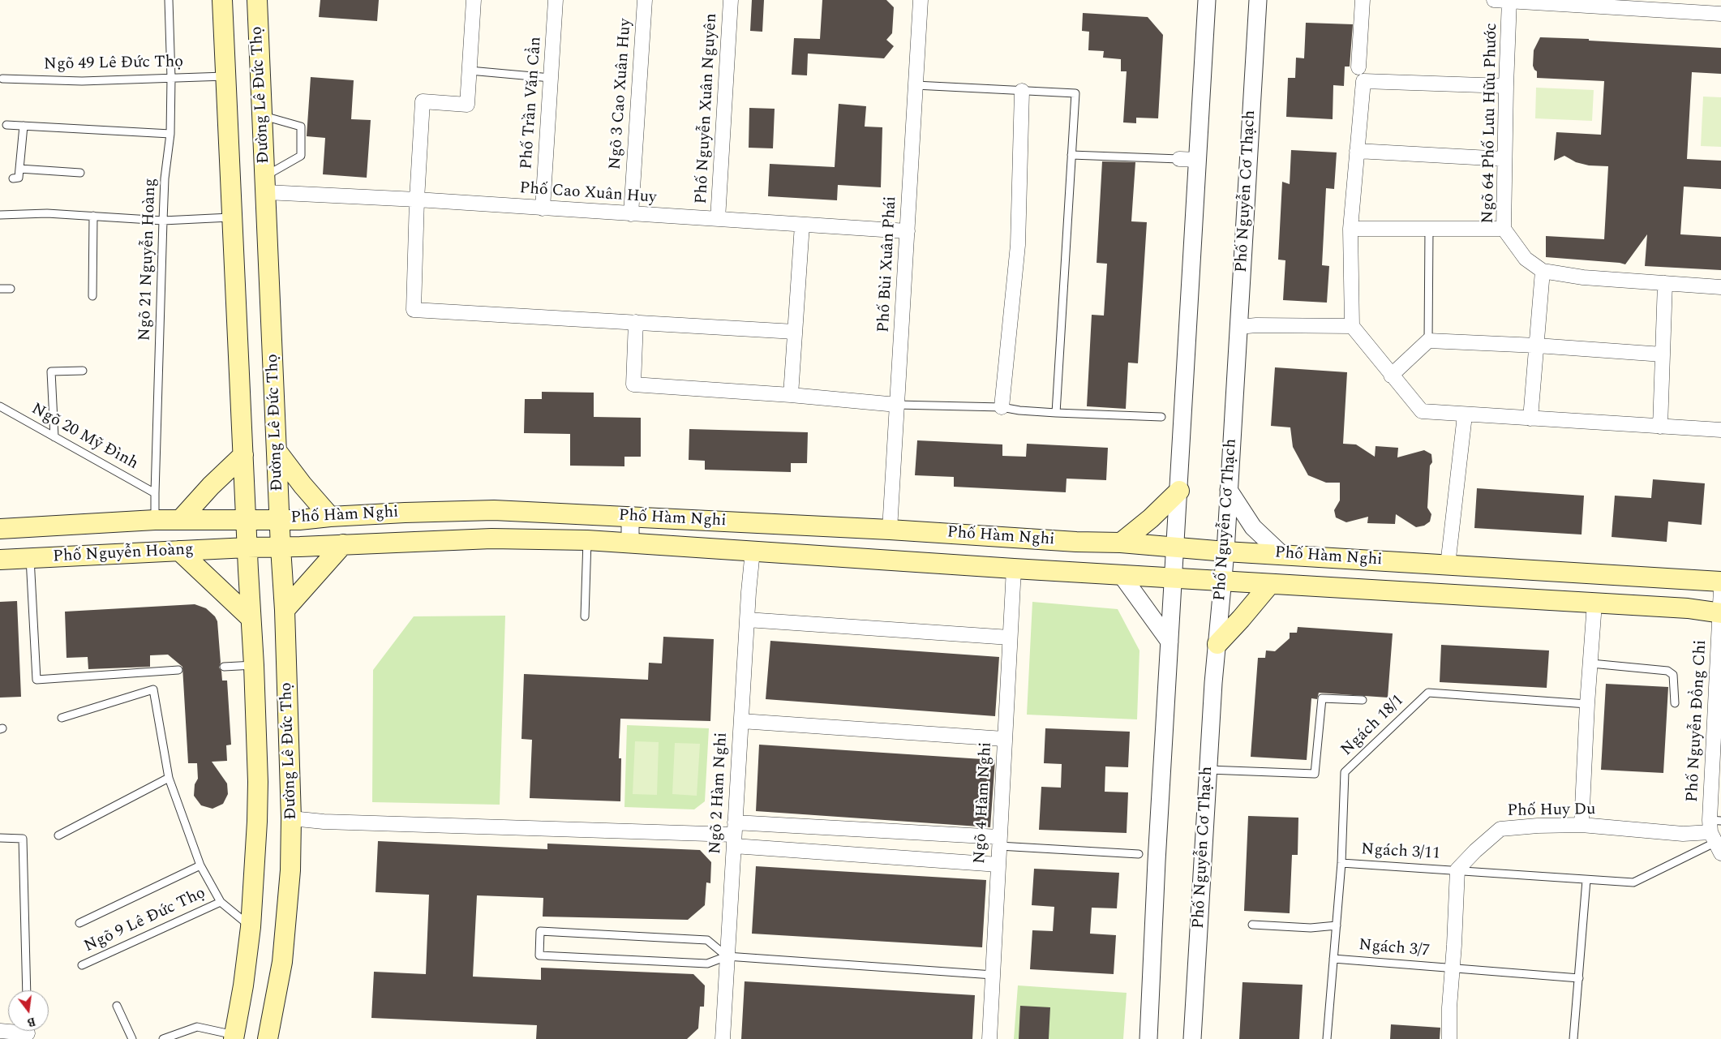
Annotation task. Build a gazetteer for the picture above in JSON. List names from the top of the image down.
{
  "streets": {
    "main road": ["Đường Lê Đức Thọ", "Phố Hàm Nghi", "Phố Nguyễn Hoàng"],
    "street": [
      "Ngõ 3 Cao Xuân Huy",
      "Phố Trần Văn Cẩn",
      "Phố Nguyễn Xuân Nguyên",
      "Ngõ 64 Phố Lưu Hữu Phước",
      "Phố Nguyễn Cơ Thạch",
      "Phố Cao Xuân Huy",
      "Phố Bùi Xuân Phái",
      "Phố Nguyễn Đổng Chi",
      "Ngõ 2 Hàm Nghi",
      "Ngõ 4 Hàm Nghi",
      "Phố Huy Du"
    ],
    "lane": [
      "Ngõ 49 Lê Đức Thọ",
      "Ngõ 21 Nguyễn Hoàng",
      "Ngõ 20 Mỹ Đình",
      "Ngách 18/1",
      "Ngách 3/11",
      "Ngõ 9 Lê Đức Thọ",
      "Ngách 3/7"
    ]
  },
  "crossings": [
    ["Ngõ 49 Lê Đức Thọ", "Đường Lê Đức Thọ"],
    ["Ngõ 49 Lê Đức Thọ", "Ngõ 21 Nguyễn Hoàng"],
    ["Ngõ 3 Cao Xuân Huy", "Phố Cao Xuân Huy"],
    ["Đường Lê Đức Thọ", "Phố Cao Xuân Huy"],
    ["Đường Lê Đức Thọ", "Phố Hàm Nghi"],
    ["Đường Lê Đức Thọ", "Phố Nguyễn Hoàng"],
    ["Đường Lê Đức Thọ", "Ngõ 9 Lê Đức Thọ"],
    ["Phố Trần Văn Cẩn", "Phố Cao Xuân Huy"],
    ["Phố Nguyễn Xuân Nguyên", "Phố Cao Xuân Huy"],
    ["Phố Nguyễn Cơ Thạch", "Phố Hàm Nghi"],
    ["Phố Cao Xuân Huy", "Phố Bùi Xuân Phái"],
    ["Ngõ 21 Nguyễn Hoàng", "Ngõ 20 Mỹ Đình"],
    ["Ngõ 21 Nguyễn Hoàng", "Phố Nguyễn Hoàng"],
    ["Phố Bùi Xuân Phái", "Phố Hàm Nghi"],
    ["Phố Hàm Nghi", "Phố Nguyễn Hoàng"],
    ["Phố Hàm Nghi", "Phố Nguyễn Đổng Chi"],
    ["Phố Hàm Nghi", "Ngõ 2 Hàm Nghi"],
    ["Phố Hàm Nghi", "Ngõ 4 Hàm Nghi"],
    ["Phố Nguyễn Đổng Chi", "Phố Huy Du"],
    ["Phố Nguyễn Đổng Chi", "Ngách 3/11"],
    ["Ngách 18/1", "Ngách 3/11"],
    ["Ngách 18/1", "Ngách 3/7"],
    ["Phố Huy Du", "Ngách 3/11"]
  ],
  "north": "bottom"
}
